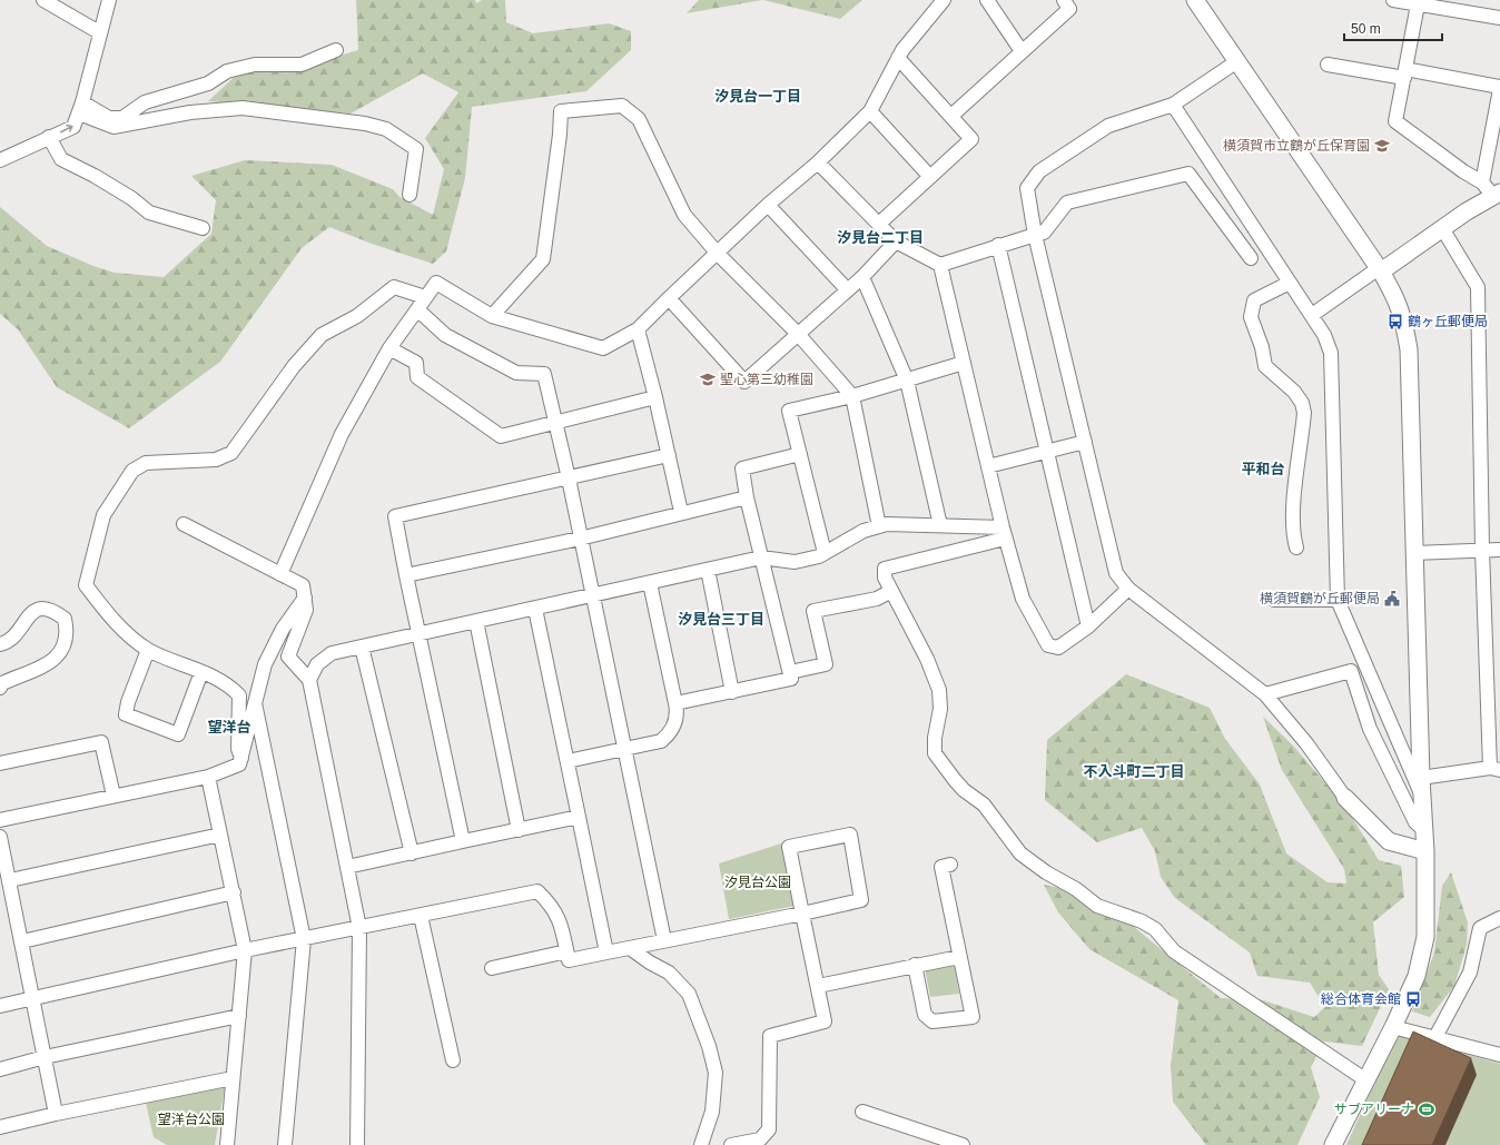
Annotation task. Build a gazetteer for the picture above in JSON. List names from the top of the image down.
{
  "districts": [
    "汐見台一丁目",
    "汐見台二丁目",
    "平和台",
    "汐見台三丁目",
    "望洋台",
    "不入斗町二丁目"
  ],
  "parks": ["汐見台公園", "望洋台公園"],
  "places": {
    "school or university": ["横須賀市立鶴が丘保育園", "聖心第三幼稚園"],
    "bus stop": ["鶴ヶ丘郵便局", "総合体育会館"],
    "public building": ["横須賀鶴が丘郵便局"],
    "sports": ["サブアリーナ"]
  },
  "scale_bar": "50 m"
}
